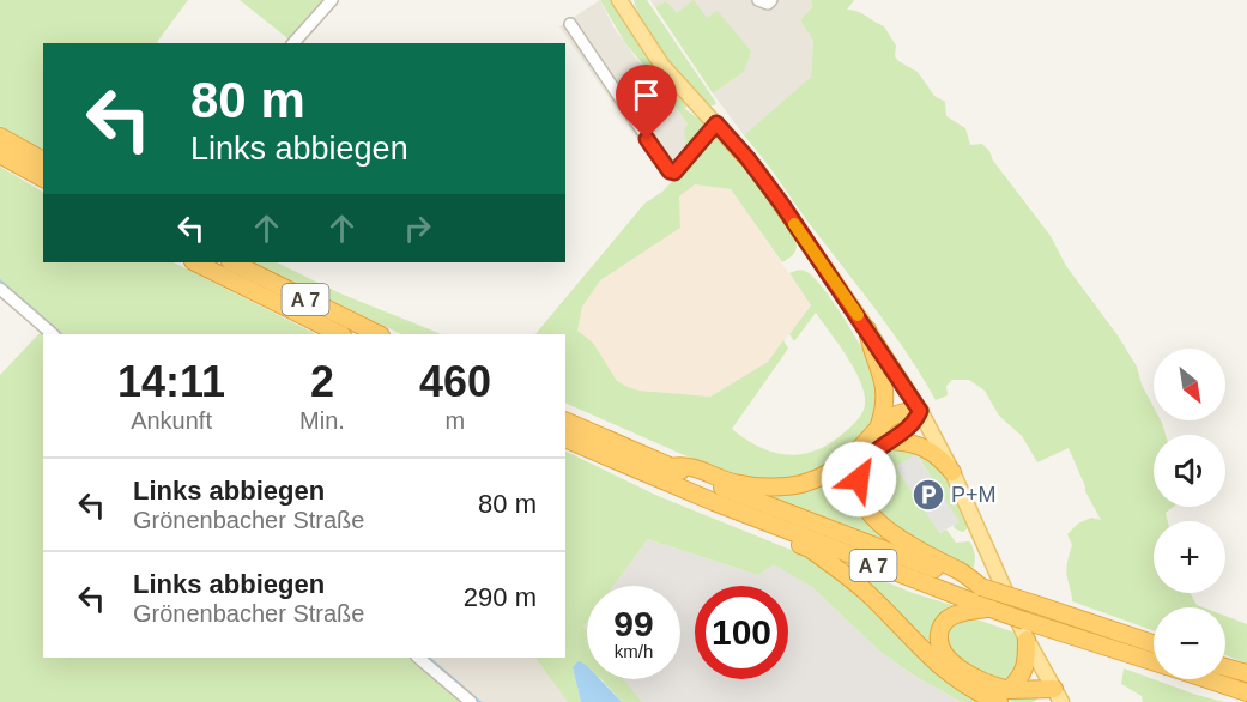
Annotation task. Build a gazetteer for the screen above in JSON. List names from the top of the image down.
{
  "streets": {
    "highway": ["A 7"]
  },
  "places": {
    "parking": ["P+M"]
  },
  "north": "bottom right",
  "page": {
    "turn": ["80 m", "Links abbiegen"],
    "eta": [
      "14:11",
      "Ankunft",
      "2",
      "Min.",
      "460",
      "m"
    ],
    "map_buttons": ["+", "−"],
    "list": [
      {
        "name": "Links abbiegen",
        "note": "Grönenbacher Straße",
        "value": "80 m"
      },
      {
        "name": "Links abbiegen",
        "note": "Grönenbacher Straße",
        "value": "290 m"
      }
    ],
    "speed": "99 km/h",
    "limit": "100"
  }
}
